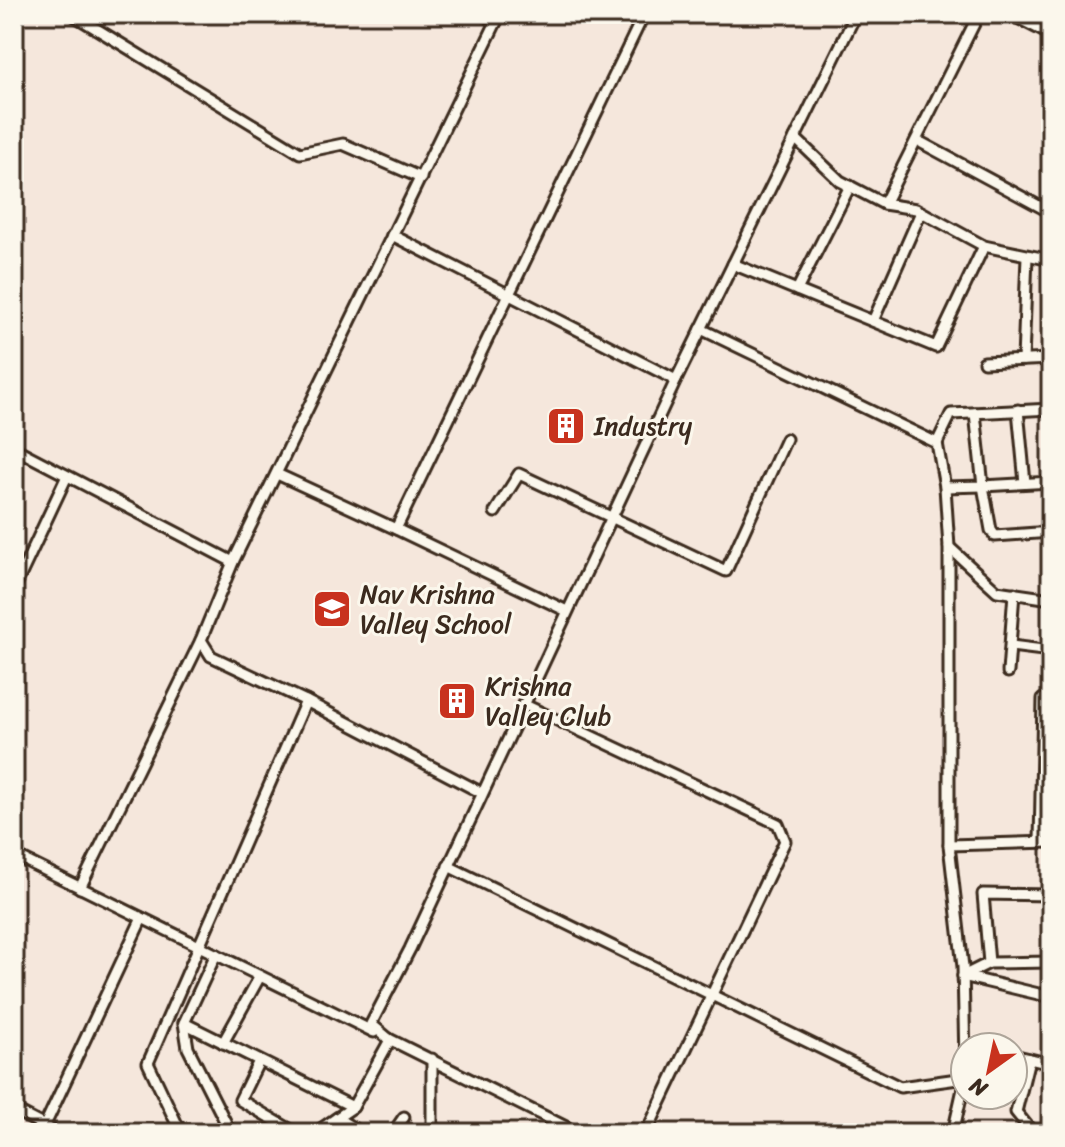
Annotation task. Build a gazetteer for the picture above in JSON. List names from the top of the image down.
{
  "places": {
    "building": ["Industry", "Krishna Valley Club"],
    "school or university": ["Nav Krishna Valley School"]
  },
  "north": "bottom left"
}
